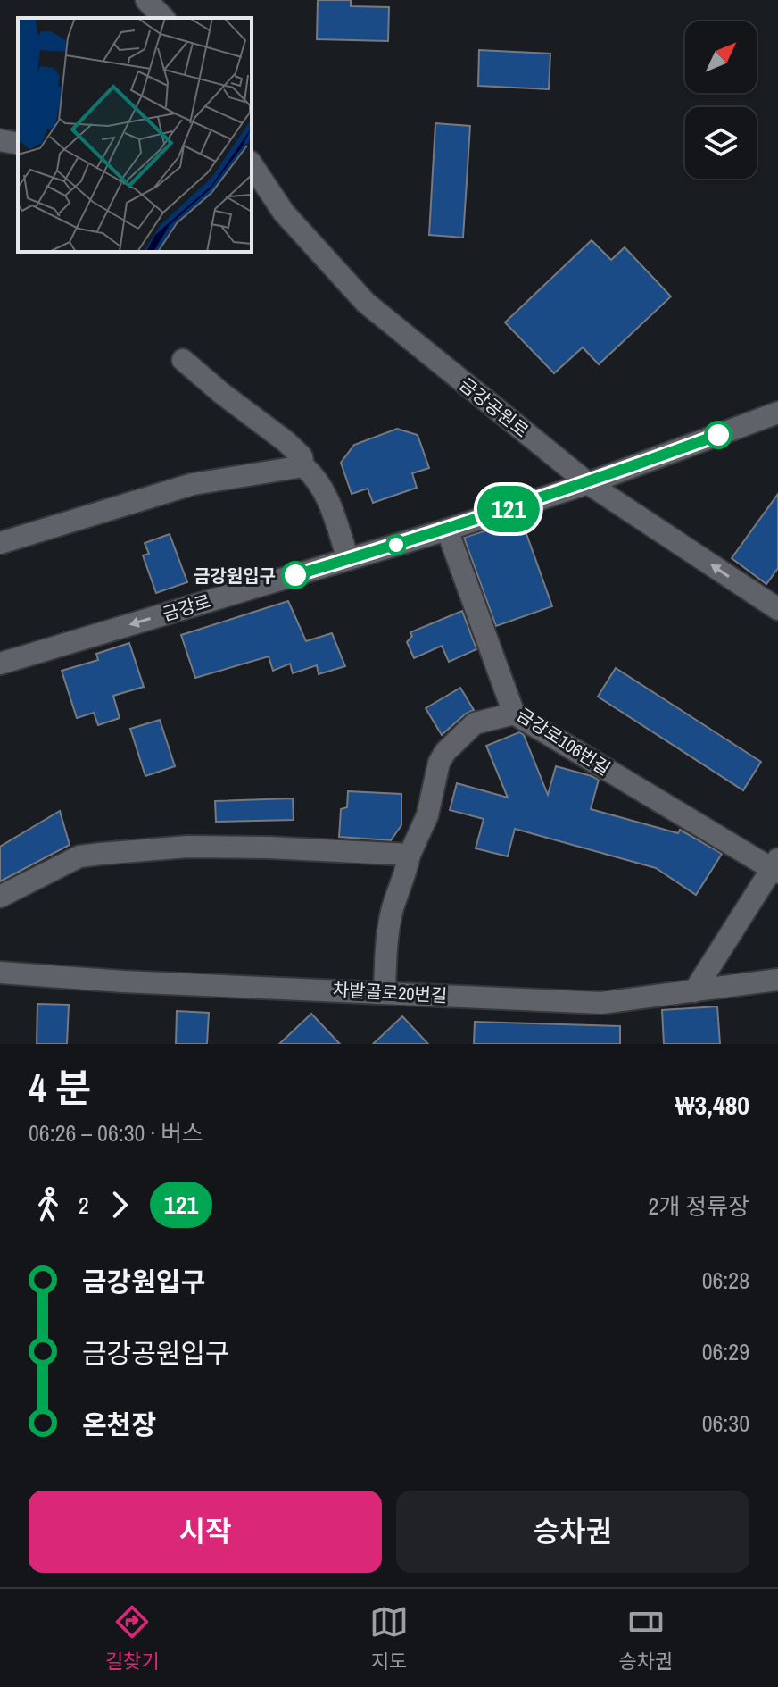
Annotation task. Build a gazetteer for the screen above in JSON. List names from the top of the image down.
{
  "streets": {
    "street": [
      "금강공원로",
      "금강로",
      "금강로106번길",
      "차밭골로20번길"
    ]
  },
  "crossings": [
    ["금강공원로", "금강로"],
    ["금강로", "금강로106번길"]
  ],
  "places": ["금강원입구"],
  "lines": ["bus line 121"],
  "north": "top right",
  "page": {
    "on_map": "121",
    "heading": ["4 분", "06:26 – 06:30 · 버스", "₩3,480"],
    "legs": ["2", "121", "2개 정류장"],
    "list": [
      {
        "name": "금강원입구",
        "value": "06:28"
      },
      {
        "name": "금강공원입구",
        "value": "06:29"
      },
      {
        "name": "온천장",
        "value": "06:30"
      }
    ],
    "buttons": ["시작", "승차권"],
    "tabs": ["길찾기", "지도", "승차권"]
  }
}
